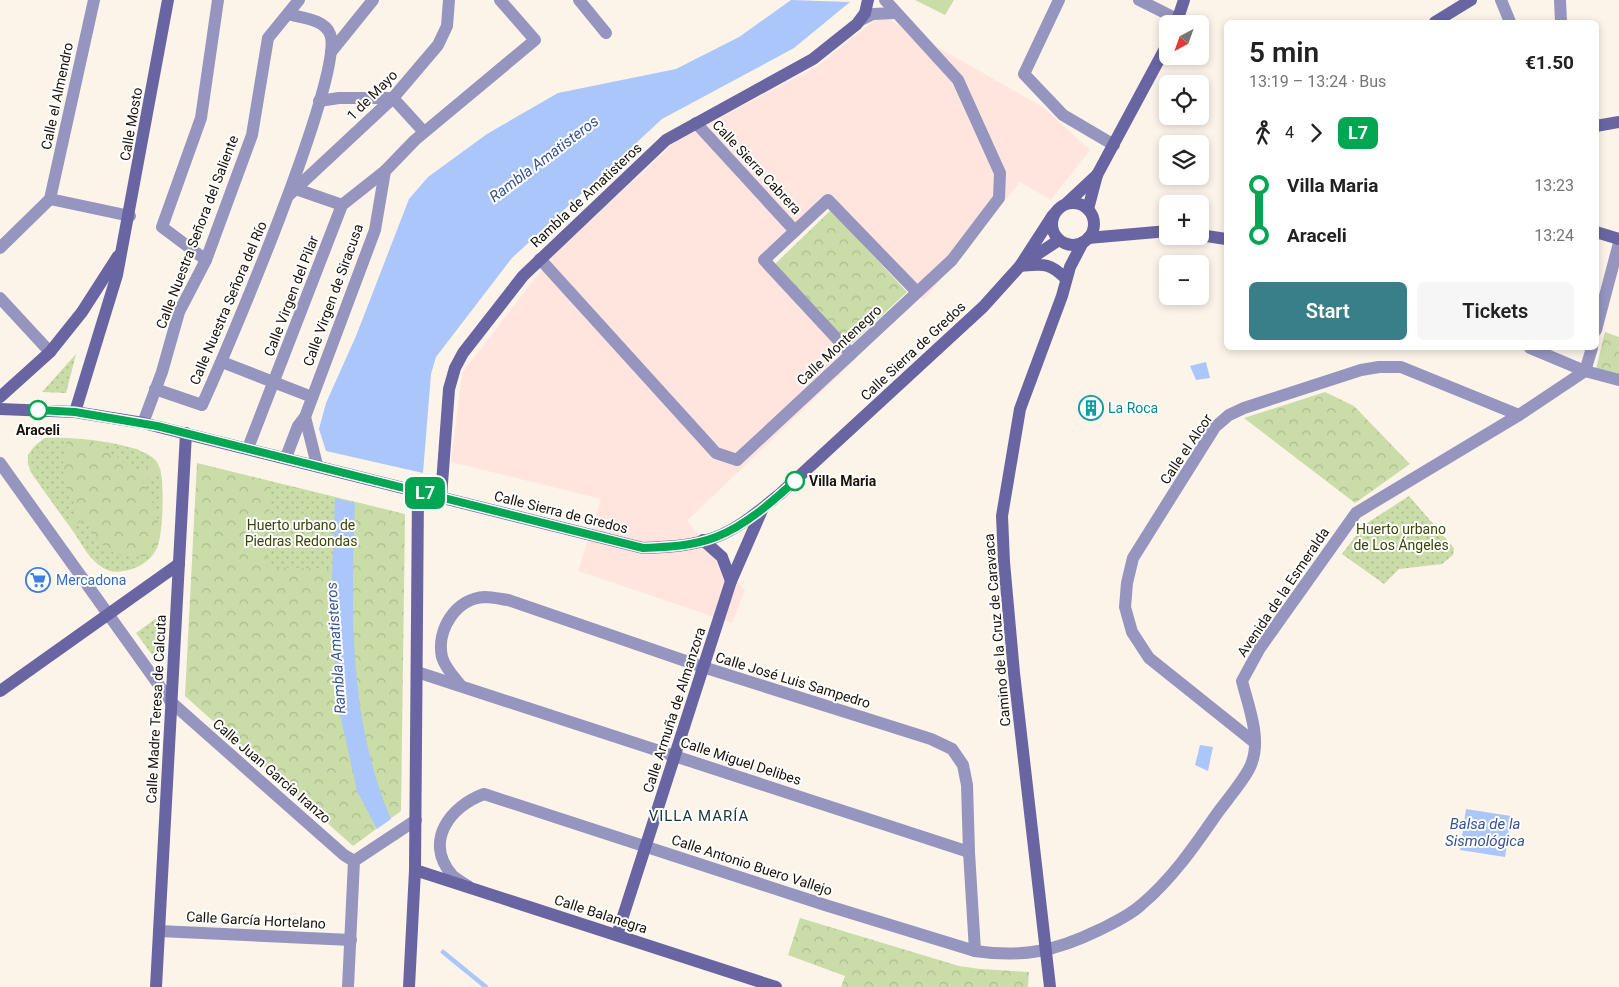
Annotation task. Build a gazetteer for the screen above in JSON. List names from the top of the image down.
{
  "streets": {
    "street": [
      "1 de Mayo",
      "Calle el Almendro",
      "Calle Mosto",
      "Calle Sierra Cabrera",
      "Rambla de Amatisteros",
      "Calle Nuestra Señora del Saliente",
      "Calle Virgen de Siracusa",
      "Calle Virgen del Pilar",
      "Calle Nuestra Señora del Río",
      "Calle Montenegro",
      "Calle Sierra de Gredos",
      "Calle el Alcor",
      "Avenida de la Esmeralda",
      "Camino de la Cruz de Caravaca",
      "Calle José Luis Sampedro",
      "Calle Madre Teresa de Calcuta",
      "Calle Armuña de Almanzora",
      "Calle Miguel Delibes",
      "Calle Juan García Iranzo",
      "Calle Antonio Buero Vallejo",
      "Calle Balanegra",
      "Calle García Hortelano"
    ]
  },
  "crossings": [
    ["1 de Mayo", "Calle Nuestra Señora del Río"],
    ["Calle Mosto", "Calle Sierra de Gredos"],
    ["Calle Sierra Cabrera", "Rambla de Amatisteros"],
    ["Calle Sierra Cabrera", "Calle Montenegro"],
    ["Rambla de Amatisteros", "Calle Montenegro"],
    ["Rambla de Amatisteros", "Calle Sierra de Gredos"],
    ["Calle Nuestra Señora del Saliente", "Calle Nuestra Señora del Río"],
    ["Calle Nuestra Señora del Saliente", "Calle Sierra de Gredos"],
    ["Calle Virgen de Siracusa", "Calle Sierra de Gredos"],
    ["Calle Virgen del Pilar", "Calle Sierra de Gredos"],
    ["Calle Sierra de Gredos", "Camino de la Cruz de Caravaca"],
    ["Calle Sierra de Gredos", "Calle Madre Teresa de Calcuta"],
    ["Calle Sierra de Gredos", "Calle Armuña de Almanzora"],
    ["Calle el Alcor", "Avenida de la Esmeralda"],
    ["Avenida de la Esmeralda", "Camino de la Cruz de Caravaca"],
    ["Avenida de la Esmeralda", "Calle Antonio Buero Vallejo"],
    ["Camino de la Cruz de Caravaca", "Calle Antonio Buero Vallejo"],
    ["Calle José Luis Sampedro", "Calle Armuña de Almanzora"],
    ["Calle José Luis Sampedro", "Calle Miguel Delibes"],
    ["Calle José Luis Sampedro", "Calle Antonio Buero Vallejo"],
    ["Calle Madre Teresa de Calcuta", "Calle Juan García Iranzo"],
    ["Calle Madre Teresa de Calcuta", "Calle García Hortelano"],
    ["Calle Armuña de Almanzora", "Calle Miguel Delibes"],
    ["Calle Armuña de Almanzora", "Calle Antonio Buero Vallejo"],
    ["Calle Armuña de Almanzora", "Calle Balanegra"],
    ["Calle Antonio Buero Vallejo", "Calle Balanegra"]
  ],
  "districts": ["VILLA MARÍA"],
  "water": ["Rambla Amatisteros", "Balsa de la Sismológica"],
  "parks": ["Huerto urbano de Piedras Redondas", "Huerto urbano de Los Ángeles"],
  "places": {
    "building": ["La Roca"],
    "other": ["Araceli", "Villa Maria"],
    "supermarket": ["Mercadona"]
  },
  "lines": ["bus line L7"],
  "north": "bottom left",
  "page": {
    "on_map": "L7",
    "map_buttons": ["+", "−"],
    "heading": ["5 min", "13:19 – 13:24 · Bus", "€1.50"],
    "legs": ["4", "L7"],
    "list": [
      {
        "name": "Villa Maria",
        "value": "13:23"
      },
      {
        "name": "Araceli",
        "value": "13:24"
      }
    ],
    "buttons": ["Start", "Tickets"]
  }
}
